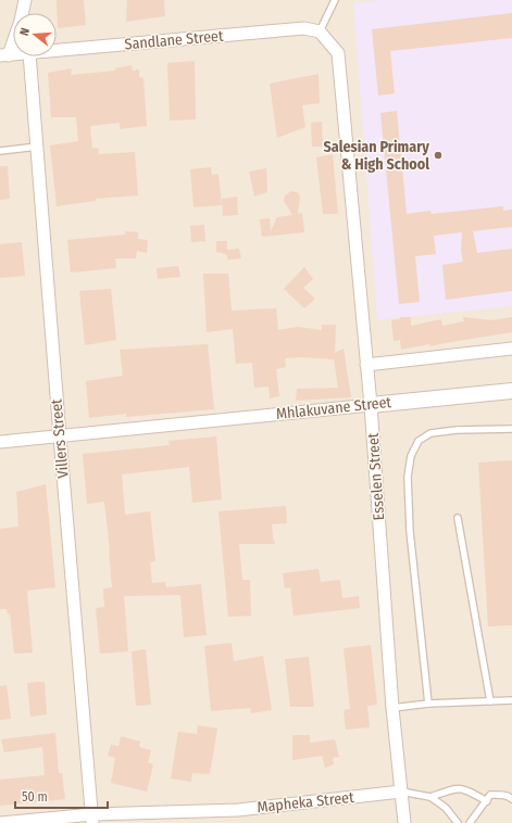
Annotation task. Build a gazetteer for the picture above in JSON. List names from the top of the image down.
{
  "streets": {
    "street": [
      "Sandlane Street",
      "Mhlakuvane Street",
      "Villers Street",
      "Esselen Street",
      "Mapheka Street"
    ]
  },
  "crossings": [
    ["Sandlane Street", "Esselen Street"],
    ["Mhlakuvane Street", "Villers Street"],
    ["Mhlakuvane Street", "Esselen Street"],
    ["Villers Street", "Mapheka Street"],
    ["Esselen Street", "Mapheka Street"]
  ],
  "places": ["Salesian Primary & High School"],
  "scale_bar": "50 m",
  "north": "left"
}
